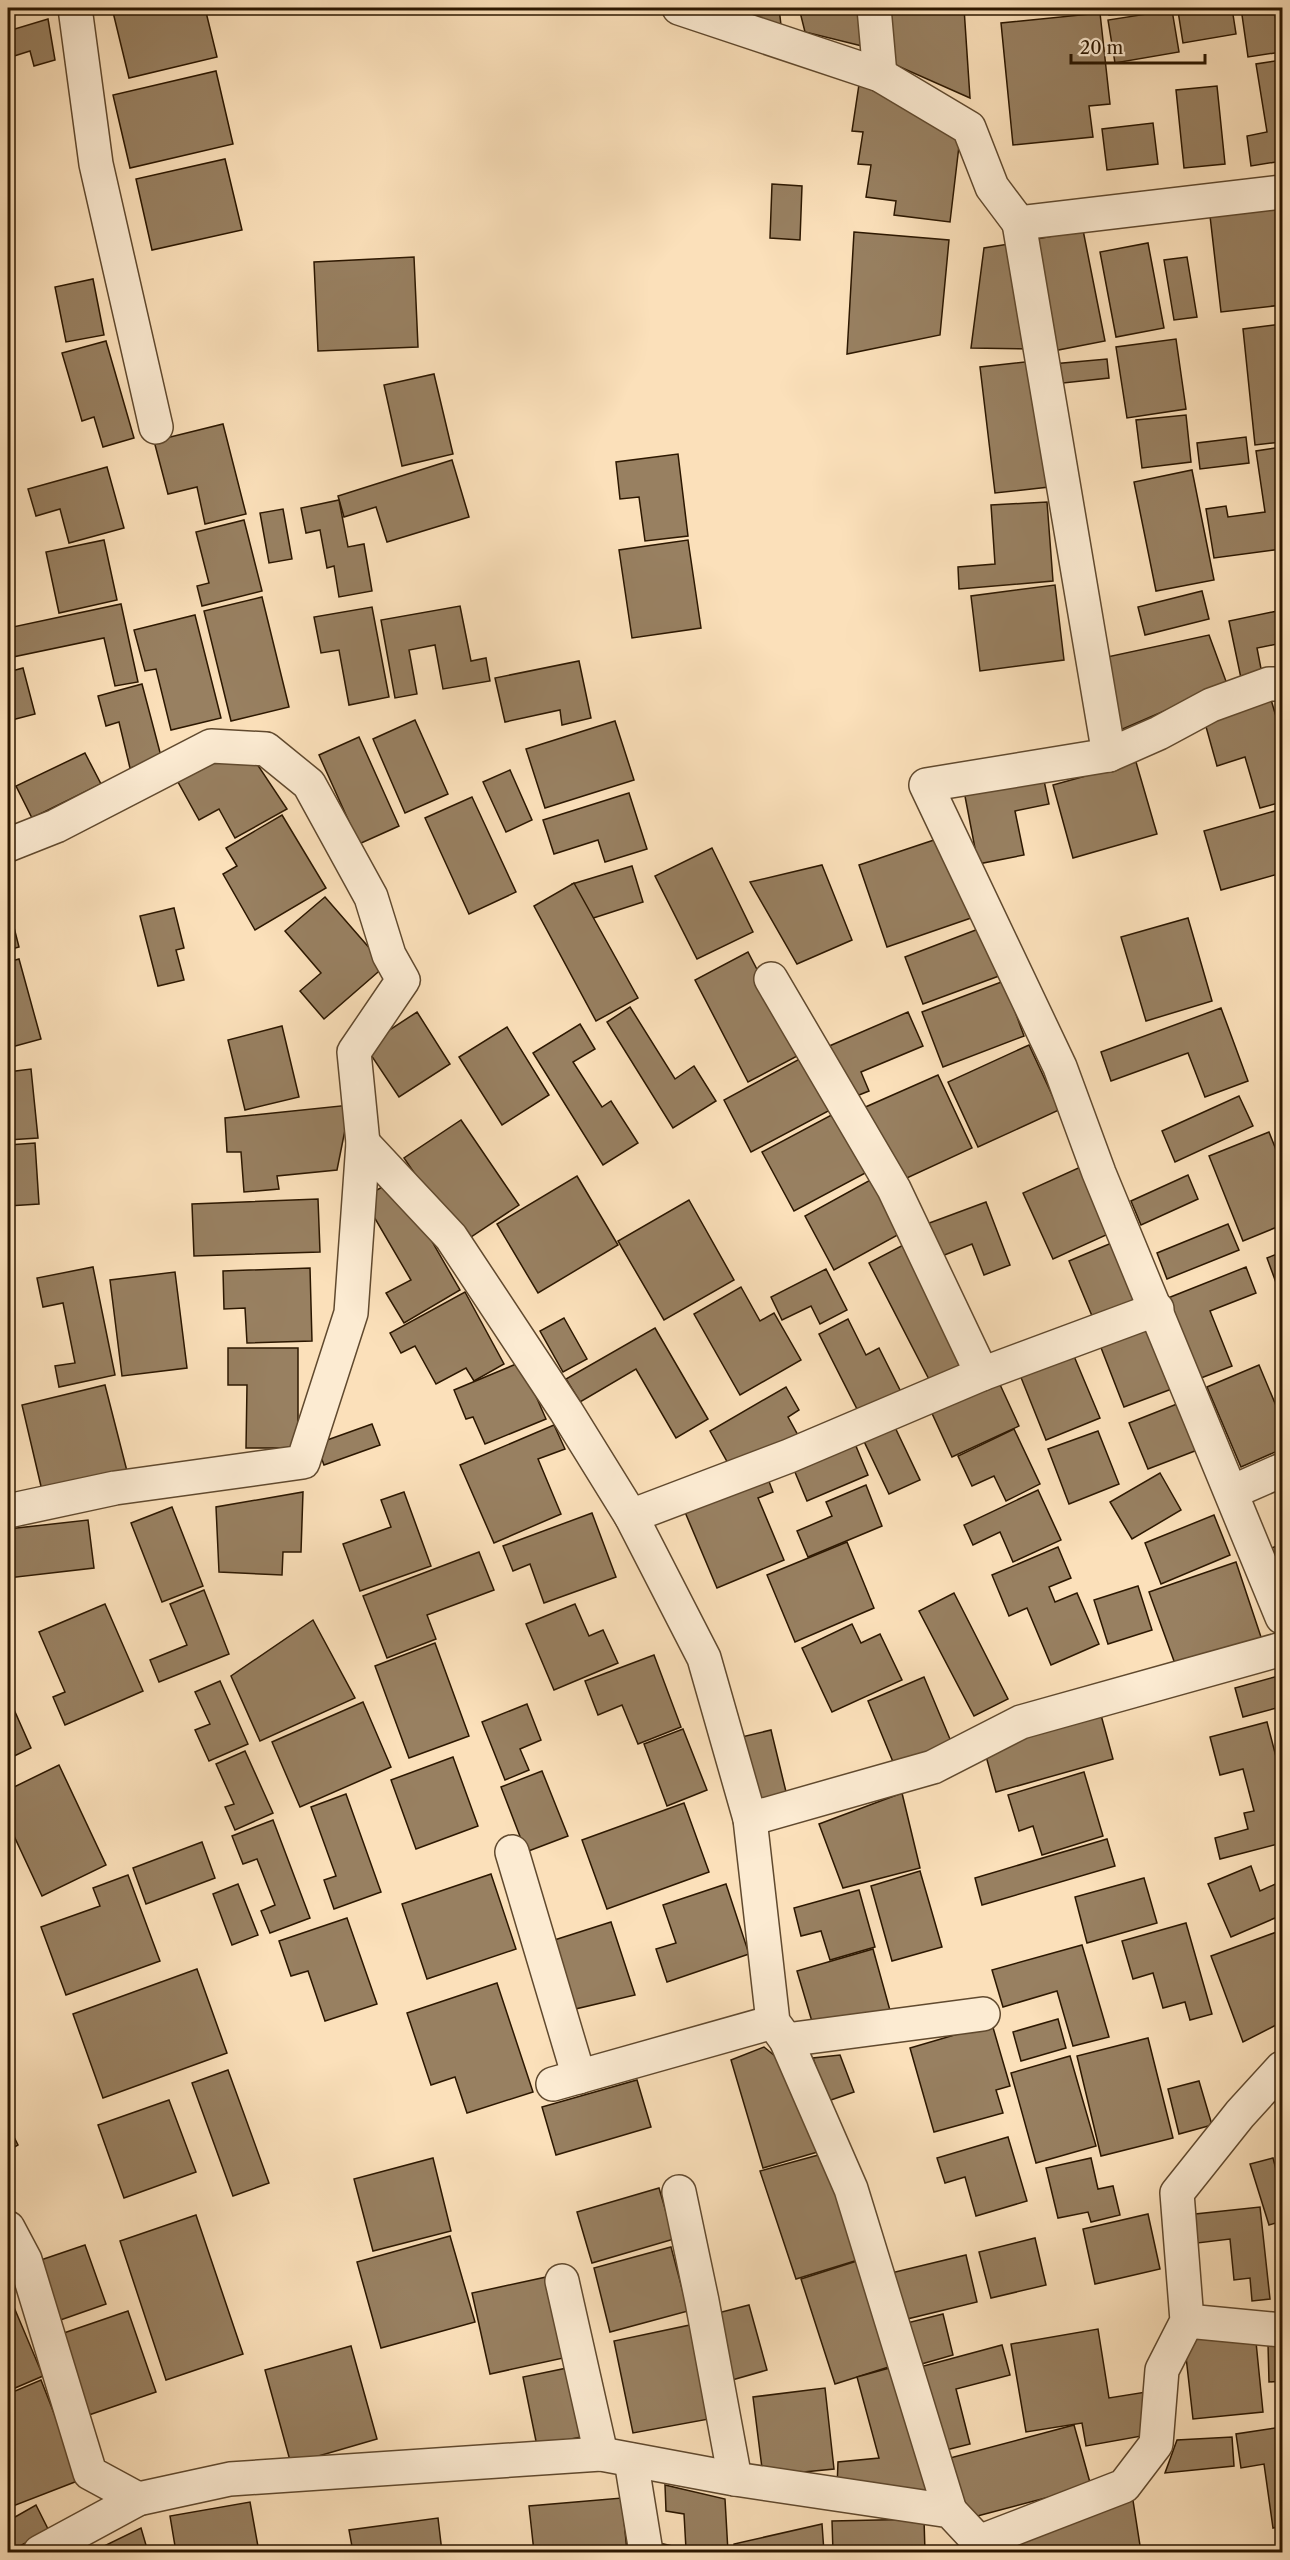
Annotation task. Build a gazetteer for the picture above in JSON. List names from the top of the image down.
{
  "scale_bar": "20 m"
}
